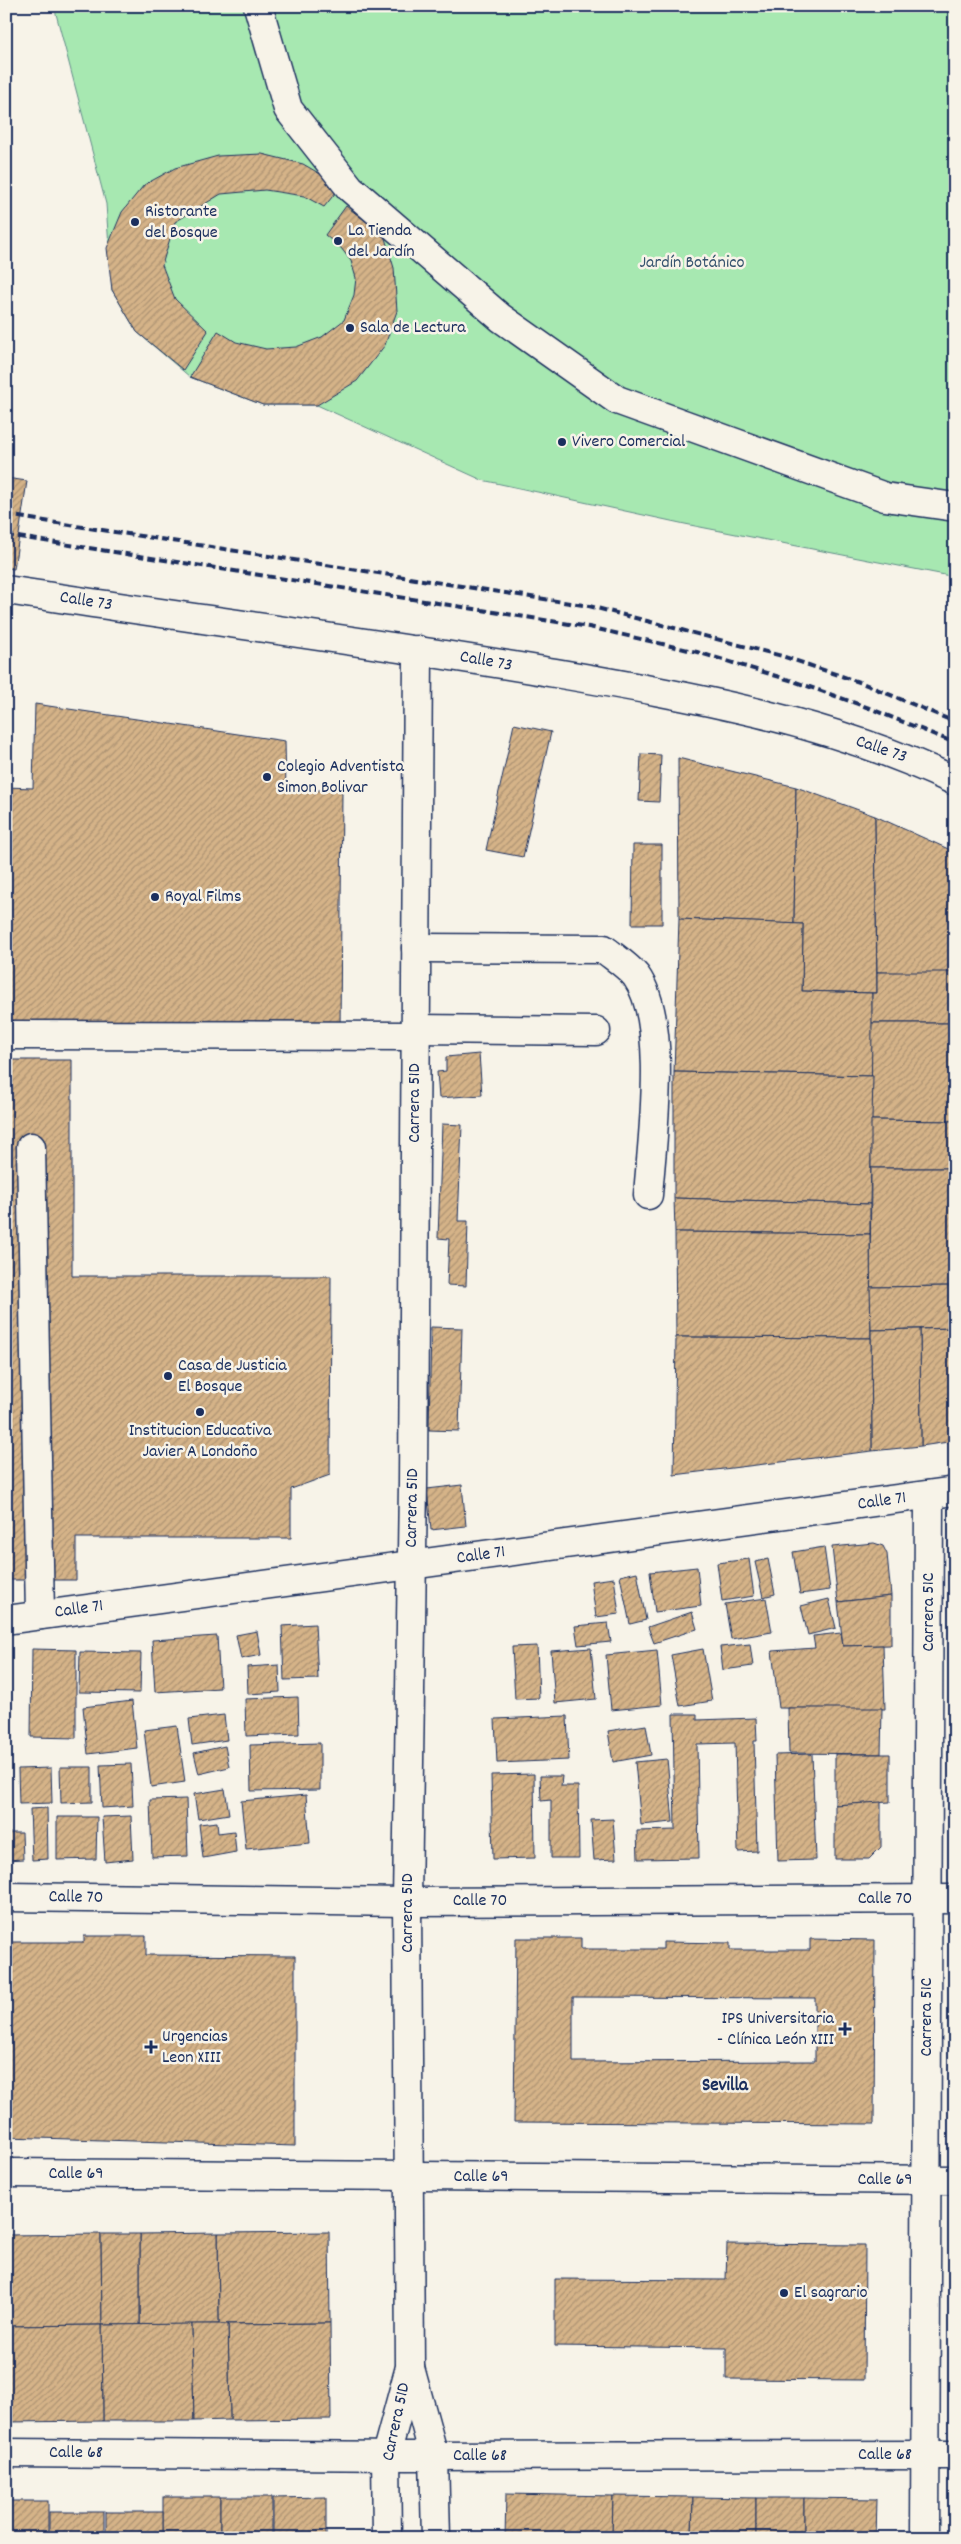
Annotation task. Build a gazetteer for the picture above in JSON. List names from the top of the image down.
{
  "streets": {
    "street": [
      "Calle 73",
      "Carrera 51D",
      "Calle 71",
      "Carrera 51C",
      "Calle 70",
      "Calle 69",
      "Calle 68"
    ]
  },
  "crossings": [
    ["Calle 73", "Carrera 51D"],
    ["Carrera 51D", "Calle 71"],
    ["Carrera 51D", "Calle 70"],
    ["Carrera 51D", "Calle 69"],
    ["Carrera 51D", "Calle 68"],
    ["Calle 71", "Carrera 51C"],
    ["Carrera 51C", "Calle 70"],
    ["Carrera 51C", "Calle 69"],
    ["Carrera 51C", "Calle 68"]
  ],
  "districts": ["Sevilla"],
  "parks": ["Jardín Botánico"],
  "places": {
    "other": [
      "Ristorante del Bosque",
      "La Tienda del Jardín",
      "Sala de Lectura",
      "Vivero Comercial",
      "Colegio Adventista Simon Bolivar",
      "Royal Films",
      "Casa de Justicia El Bosque",
      "Institucion Educativa Javier A Londoño",
      "El sagrario"
    ],
    "health": ["IPS Universitaria - Clínica León XIII", "Urgencias Leon XIII"]
  }
}
